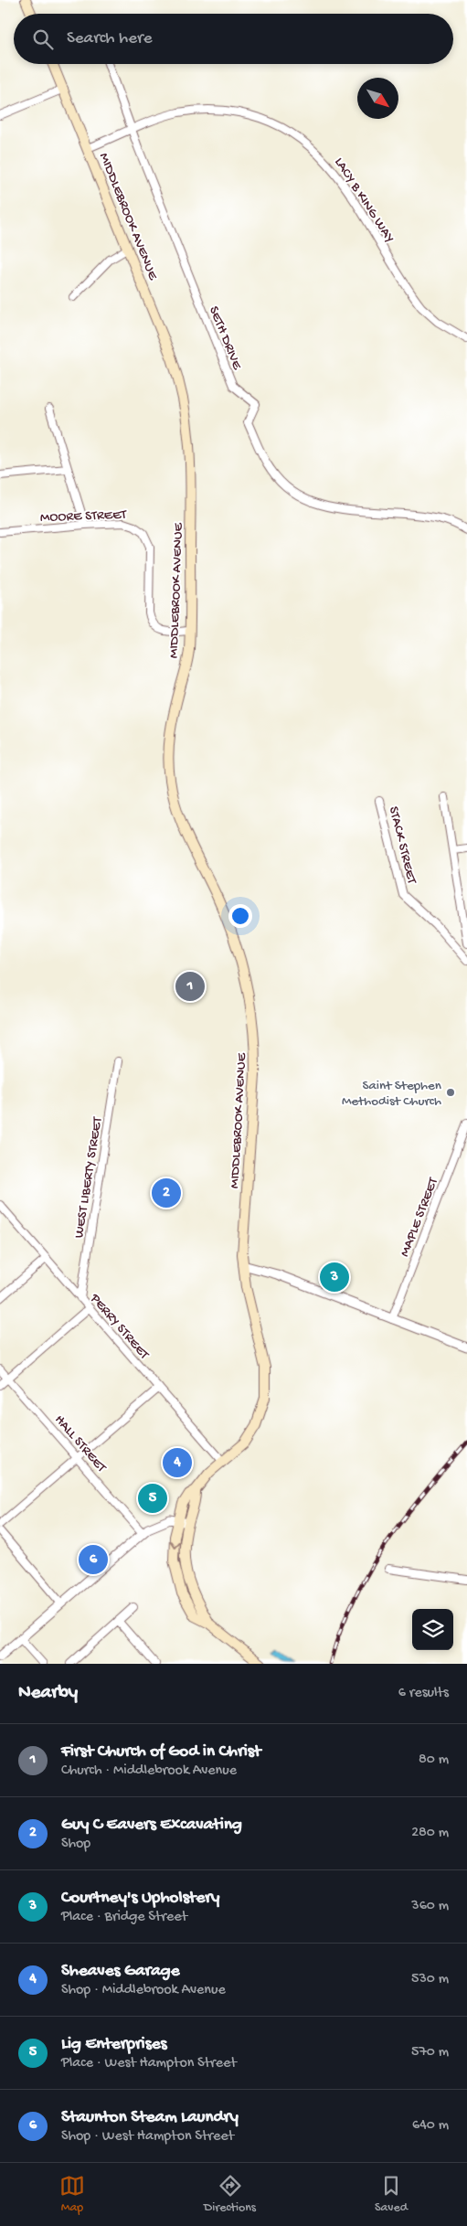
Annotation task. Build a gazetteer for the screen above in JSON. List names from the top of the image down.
{
  "streets": {
    "main road": ["MIDDLEBROOK AVENUE"],
    "street": [
      "LACY B KING WAY",
      "SETH DRIVE",
      "MOORE STREET",
      "STACK STREET",
      "WEST LIBERTY STREET",
      "MAPLE STREET",
      "PERRY STREET",
      "HALL STREET"
    ]
  },
  "crossings": [
    ["LACY B KING WAY", "MIDDLEBROOK AVENUE"],
    ["LACY B KING WAY", "SETH DRIVE"],
    ["MIDDLEBROOK AVENUE", "MOORE STREET"],
    ["MIDDLEBROOK AVENUE", "PERRY STREET"],
    ["WEST LIBERTY STREET", "PERRY STREET"]
  ],
  "places": ["Saint Stephen Methodist Church"],
  "north": "bottom right",
  "page": {
    "search": "Search here",
    "pins": [
      "1",
      "2",
      "3",
      "4",
      "5",
      "6"
    ],
    "heading": ["Nearby", "6 results"],
    "list": [
      {
        "mark": "1",
        "name": "First Church of God in Christ",
        "note": "Church · Middlebrook Avenue",
        "value": "80 m"
      },
      {
        "mark": "2",
        "name": "Guy C Eavers Excavating",
        "note": "Shop",
        "value": "280 m"
      },
      {
        "mark": "3",
        "name": "Courtney's Upholstery",
        "note": "Place · Bridge Street",
        "value": "360 m"
      },
      {
        "mark": "4",
        "name": "Sheaves Garage",
        "note": "Shop · Middlebrook Avenue",
        "value": "530 m"
      },
      {
        "mark": "5",
        "name": "Lig Enterprises",
        "note": "Place · West Hampton Street",
        "value": "570 m"
      },
      {
        "mark": "6",
        "name": "Staunton Steam Laundry",
        "note": "Shop · West Hampton Street",
        "value": "640 m"
      }
    ],
    "nav": ["Map", "Directions", "Saved"]
  }
}
